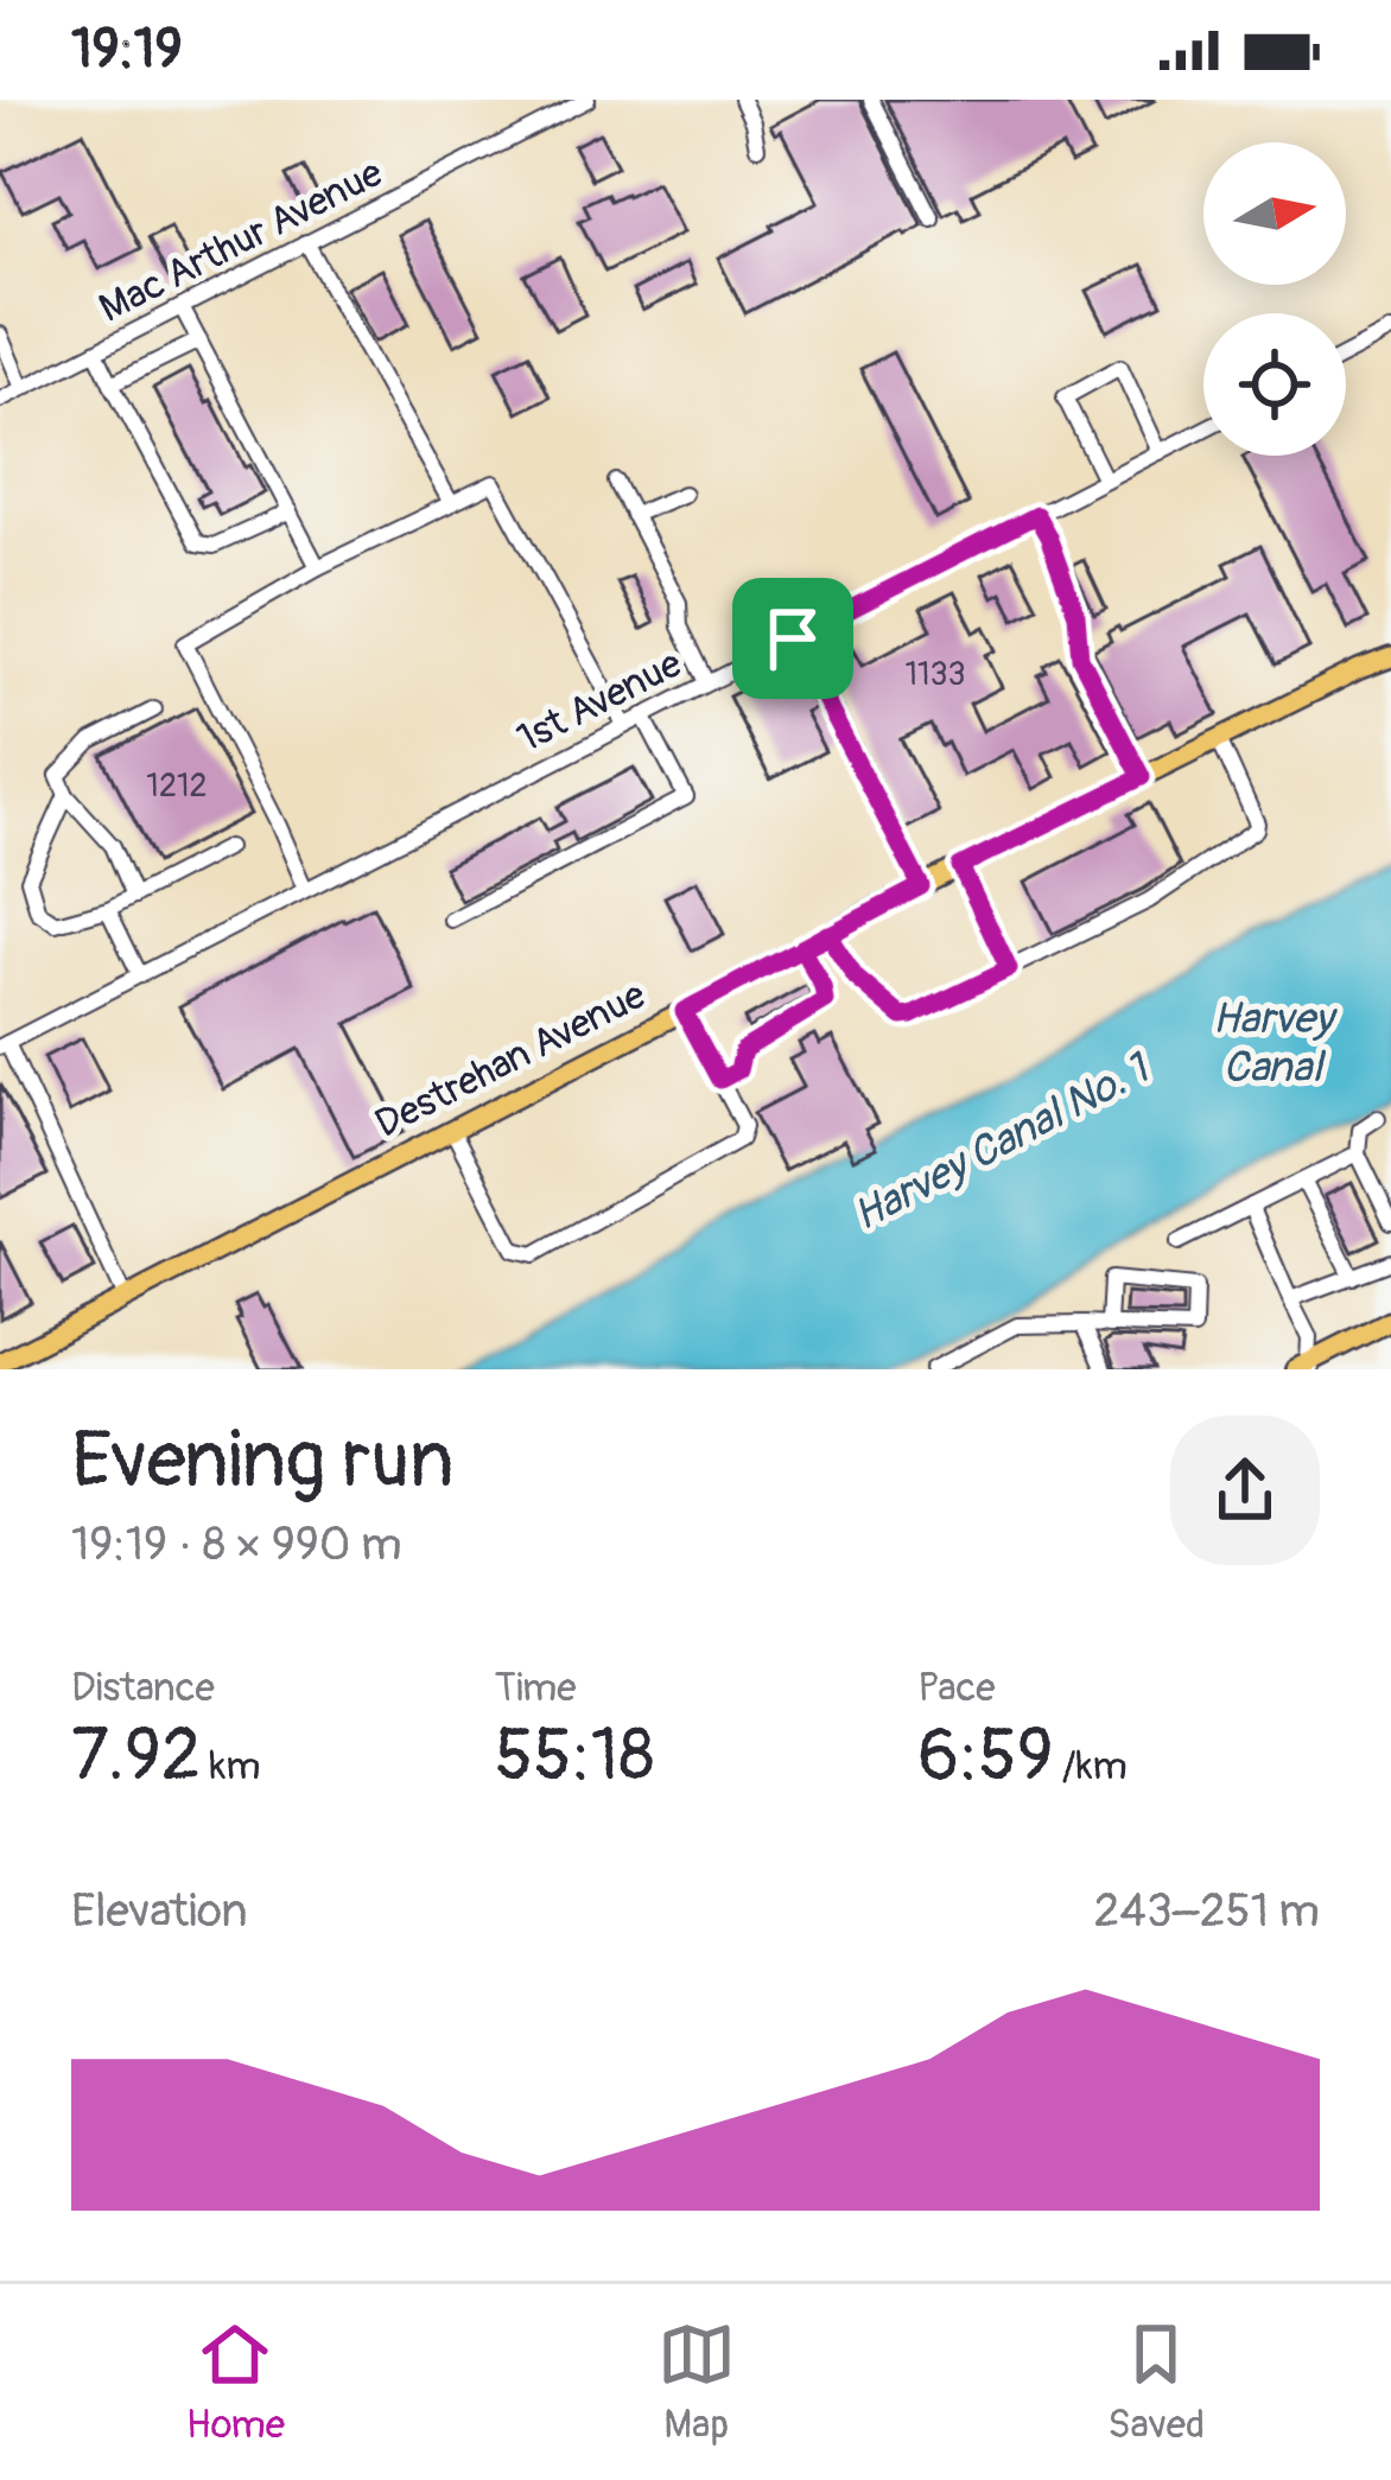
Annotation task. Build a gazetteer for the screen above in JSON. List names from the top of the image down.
{
  "streets": {
    "main road": ["Destrehan Avenue"],
    "street": ["Mac Arthur Avenue", "1st Avenue"]
  },
  "water": ["Harvey Canal", "Harvey Canal No. 1"],
  "house_numbers": ["1133", "1212"],
  "north": "right",
  "page": {
    "status": "19:19",
    "heading": ["Evening run", "19:19 · 8 × 990 m"],
    "stats": [
      ["Distance", "7.92 km"],
      ["Time", "55:18"],
      ["Pace", "6:59 /km"]
    ],
    "chart": ["Elevation", "243–251 m"],
    "tabs": ["Home", "Map", "Saved"]
  }
}
